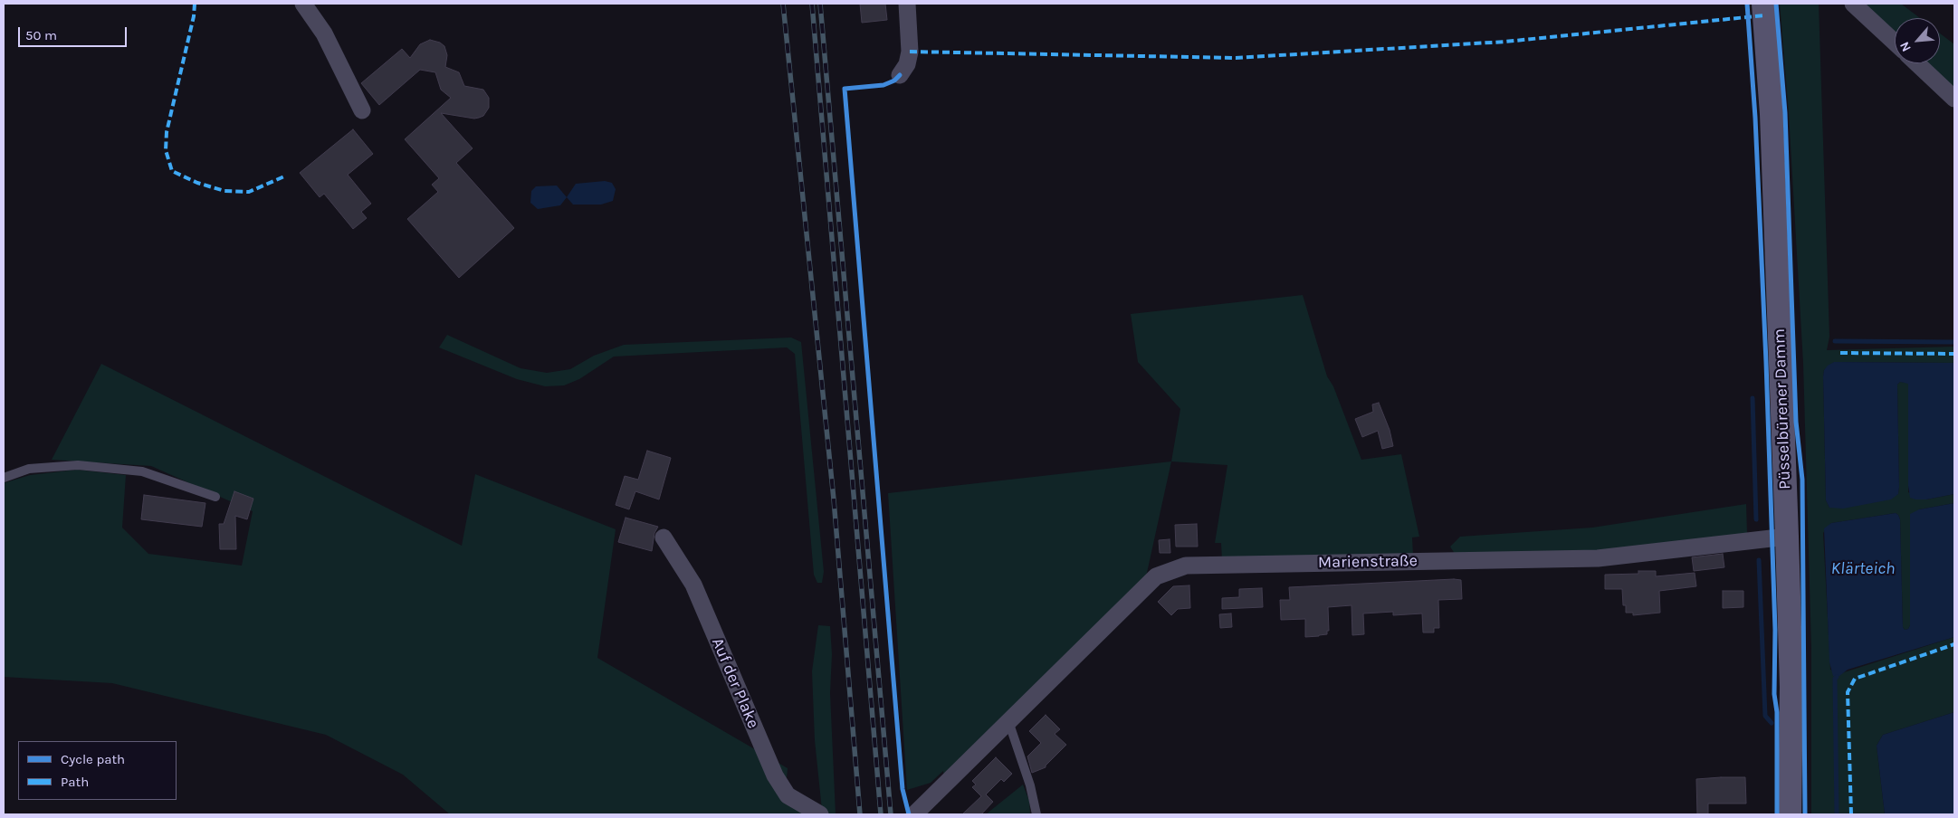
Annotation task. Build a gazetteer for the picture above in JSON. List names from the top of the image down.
{
  "streets": {
    "main road": ["Püsselbürener Damm"],
    "street": ["Marienstraße", "Auf der Plake"]
  },
  "crossings": [
    ["Püsselbürener Damm", "Marienstraße"]
  ],
  "water": ["Klärteich"],
  "legend": ["Cycle path", "Path"],
  "scale_bar": "50 m",
  "north": "bottom left"
}
